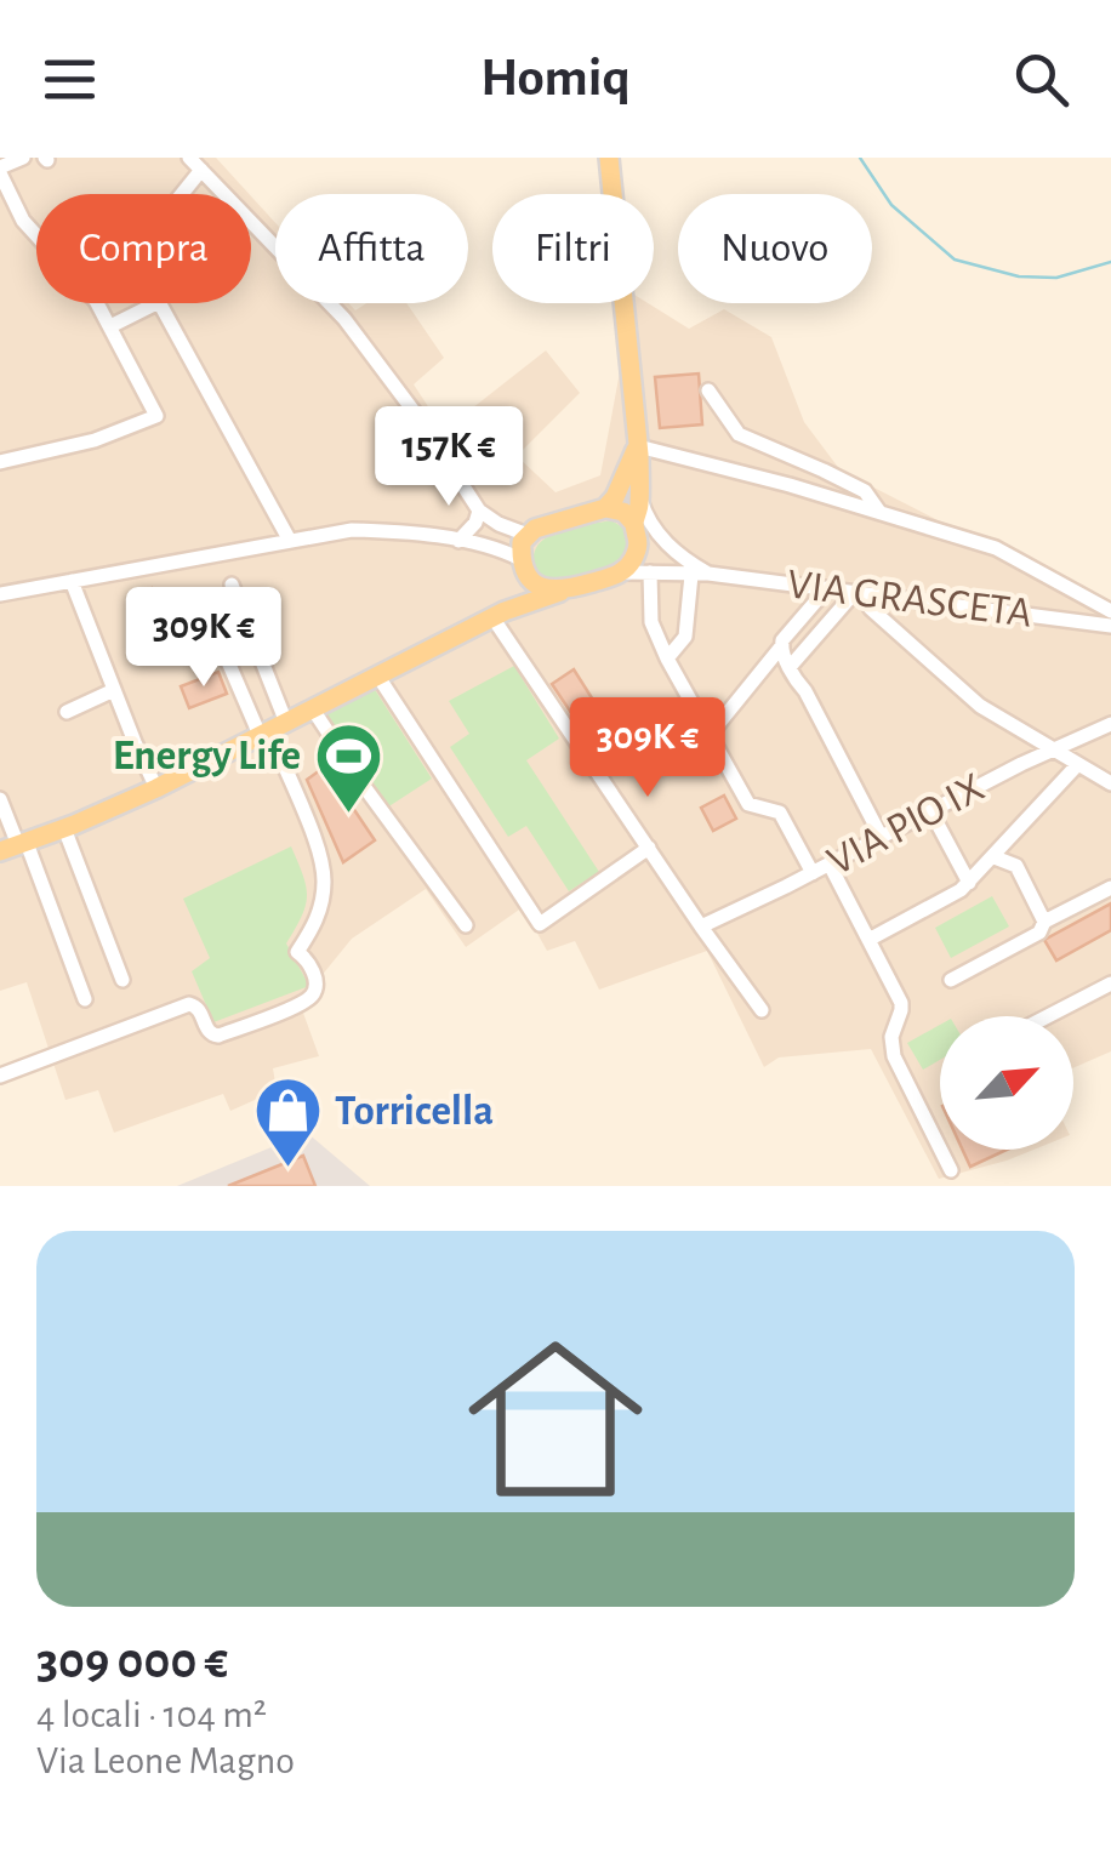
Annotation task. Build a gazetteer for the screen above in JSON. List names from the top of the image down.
{
  "streets": {
    "street": ["VIA GRASCETA", "VIA PIO IX"]
  },
  "places": {
    "sports": ["Energy Life"],
    "shop": ["Torricella"]
  },
  "north": "top right",
  "page": {
    "header": "Homiq",
    "chip": [
      "Compra",
      "Affitta",
      "Filtri",
      "Nuovo"
    ],
    "price": ["157K €", "309K €", "309K €"],
    "list": [
      {
        "name": "309 000 €",
        "note": "4 locali · 104 m² · Via Leone Magno"
      }
    ]
  }
}
